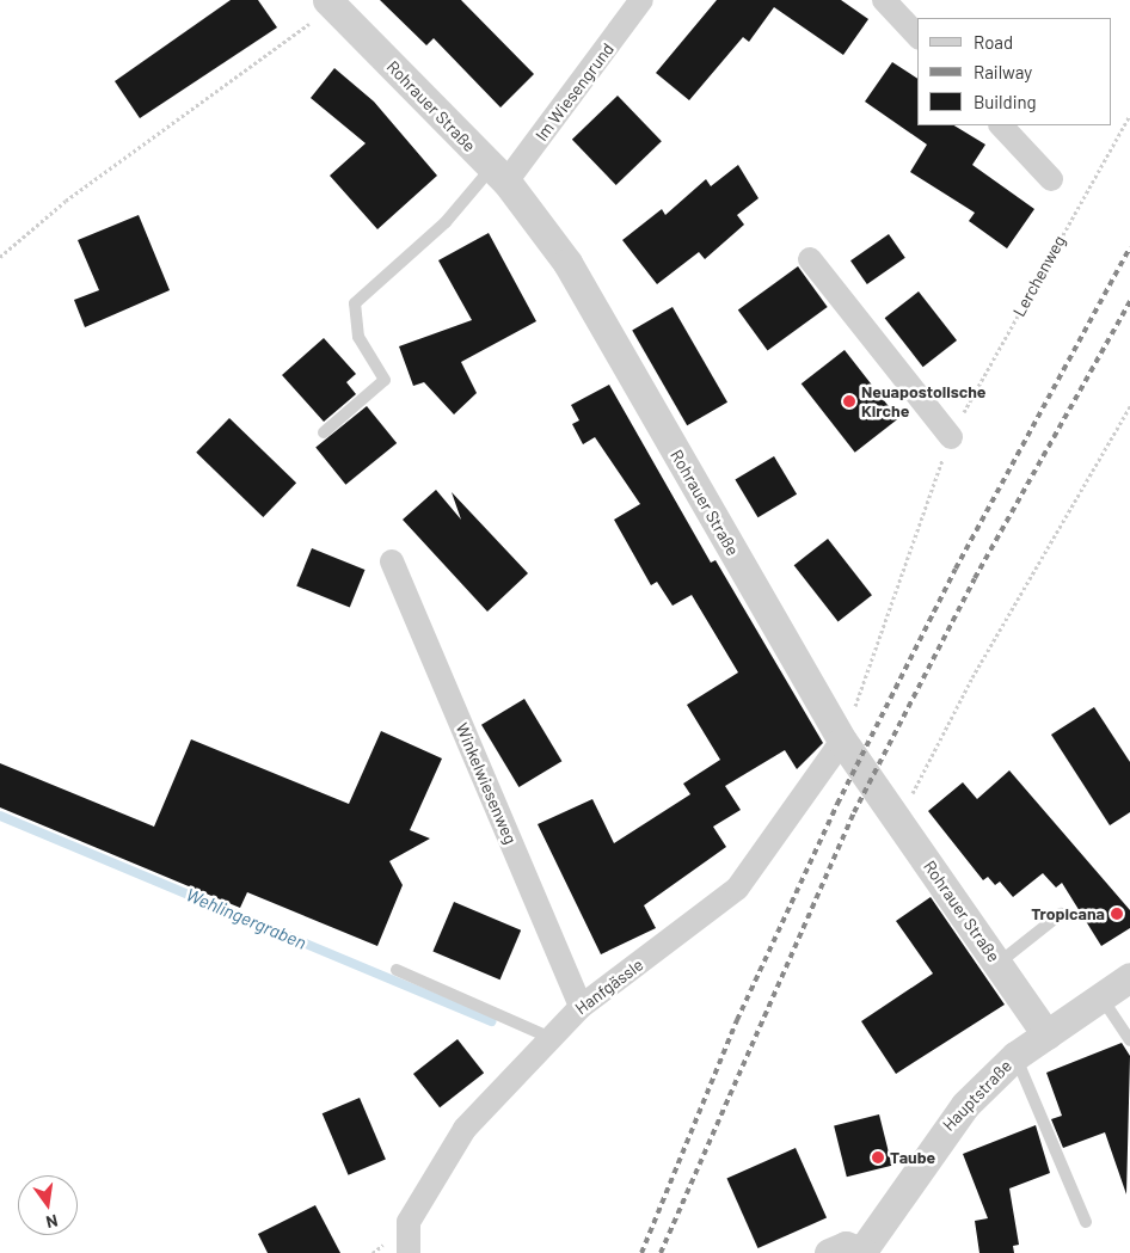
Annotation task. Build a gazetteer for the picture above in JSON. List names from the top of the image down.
{
  "streets": {
    "street": [
      "Im Wiesengrund",
      "Rohrauer Straße",
      "Winkelwiesenweg",
      "Hanfgässle",
      "Hauptstraße"
    ],
    "path": ["Lerchenweg"]
  },
  "crossings": [
    ["Im Wiesengrund", "Rohrauer Straße"],
    ["Rohrauer Straße", "Lerchenweg"],
    ["Rohrauer Straße", "Hanfgässle"],
    ["Rohrauer Straße", "Hauptstraße"],
    ["Lerchenweg", "Hanfgässle"],
    ["Winkelwiesenweg", "Hanfgässle"]
  ],
  "water": ["Wehlingergraben"],
  "places": ["Neuapostolische Kirche", "Tropicana", "Taube"],
  "legend": ["Road", "Railway", "Building"],
  "north": "bottom"
}
